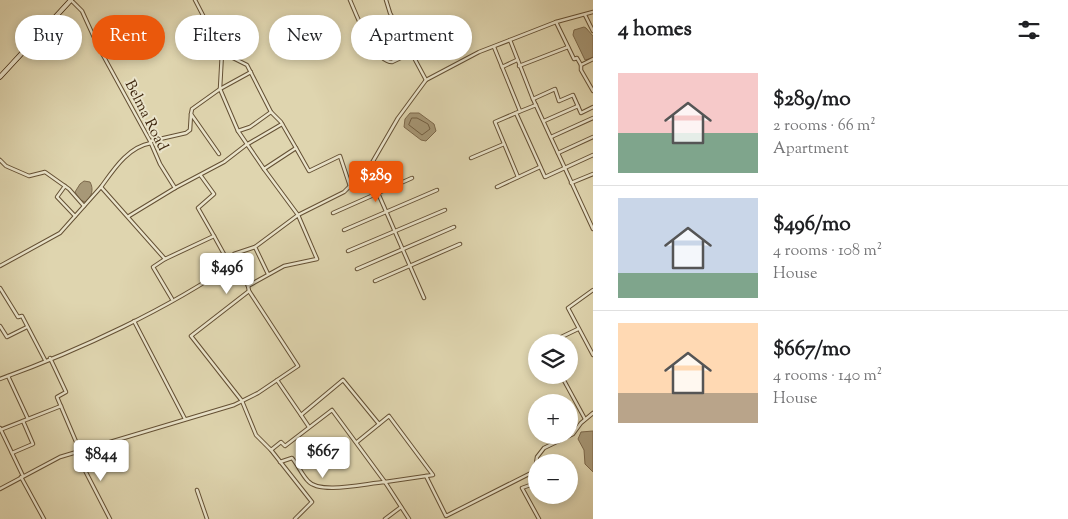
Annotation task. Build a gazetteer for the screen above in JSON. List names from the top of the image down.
{
  "streets": {
    "street": ["Belma Road"]
  },
  "page": {
    "heading": "4 homes",
    "chip": [
      "Buy",
      "Rent",
      "Filters",
      "New",
      "Apartment"
    ],
    "list": [
      {
        "name": "$289/mo",
        "note": "2 rooms · 66 m² · Apartment"
      },
      {
        "name": "$496/mo",
        "note": "4 rooms · 108 m² · House"
      },
      {
        "name": "$667/mo",
        "note": "4 rooms · 140 m² · House"
      }
    ],
    "price": [
      "$289",
      "$496",
      "$667",
      "$844"
    ],
    "map_buttons": ["+", "−"]
  }
}
